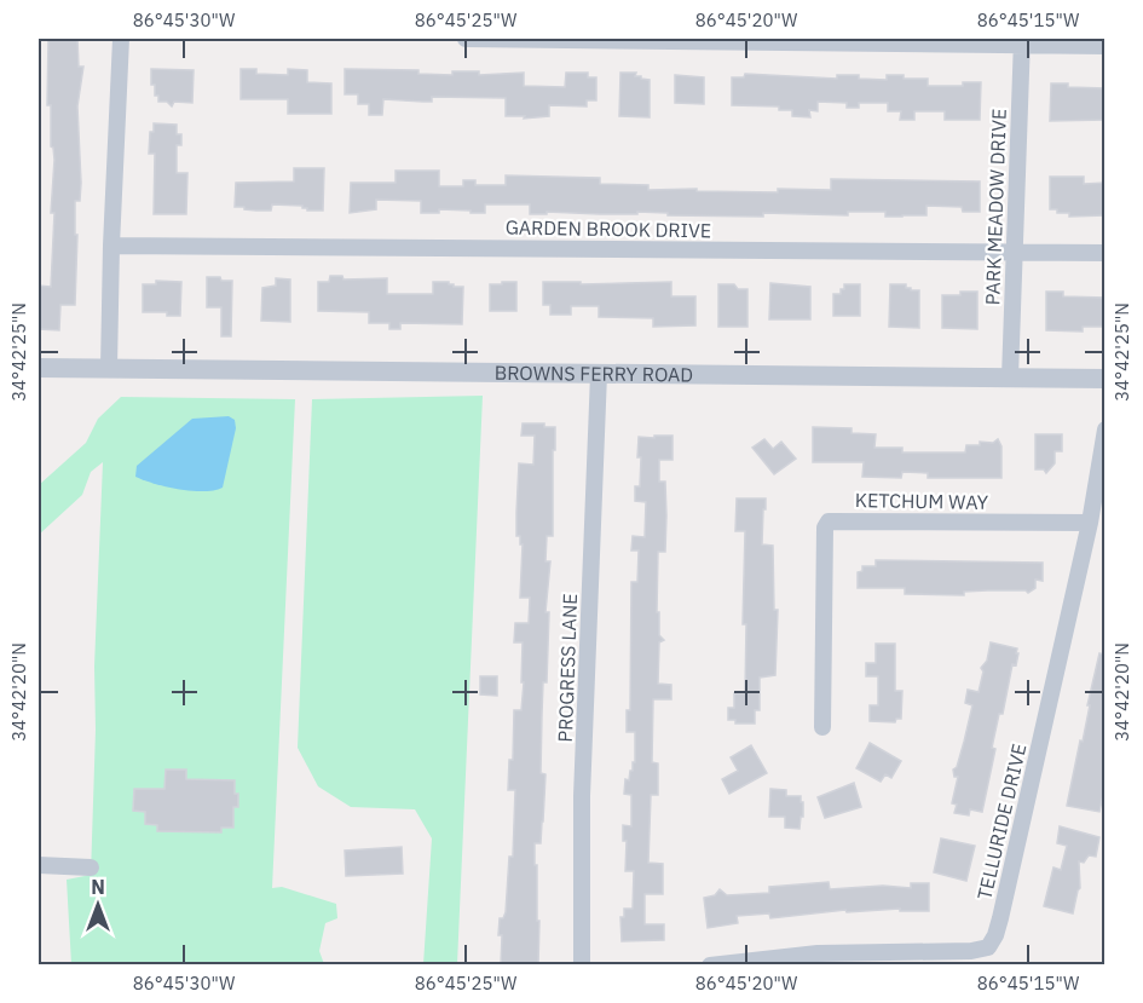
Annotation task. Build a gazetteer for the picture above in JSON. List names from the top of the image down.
{
  "streets": {
    "street": [
      "PARK MEADOW DRIVE",
      "GARDEN BROOK DRIVE",
      "BROWNS FERRY ROAD",
      "KETCHUM WAY",
      "PROGRESS LANE",
      "TELLURIDE DRIVE"
    ]
  },
  "crossings": [
    ["PARK MEADOW DRIVE", "GARDEN BROOK DRIVE"],
    ["PARK MEADOW DRIVE", "BROWNS FERRY ROAD"],
    ["BROWNS FERRY ROAD", "PROGRESS LANE"],
    ["KETCHUM WAY", "TELLURIDE DRIVE"]
  ],
  "north": "top",
  "coordinates": [
    "86°45'30\"W",
    "86°45'25\"W",
    "86°45'20\"W",
    "86°45'15\"W",
    "34°42'25\"N",
    "34°42'20\"N"
  ]
}
